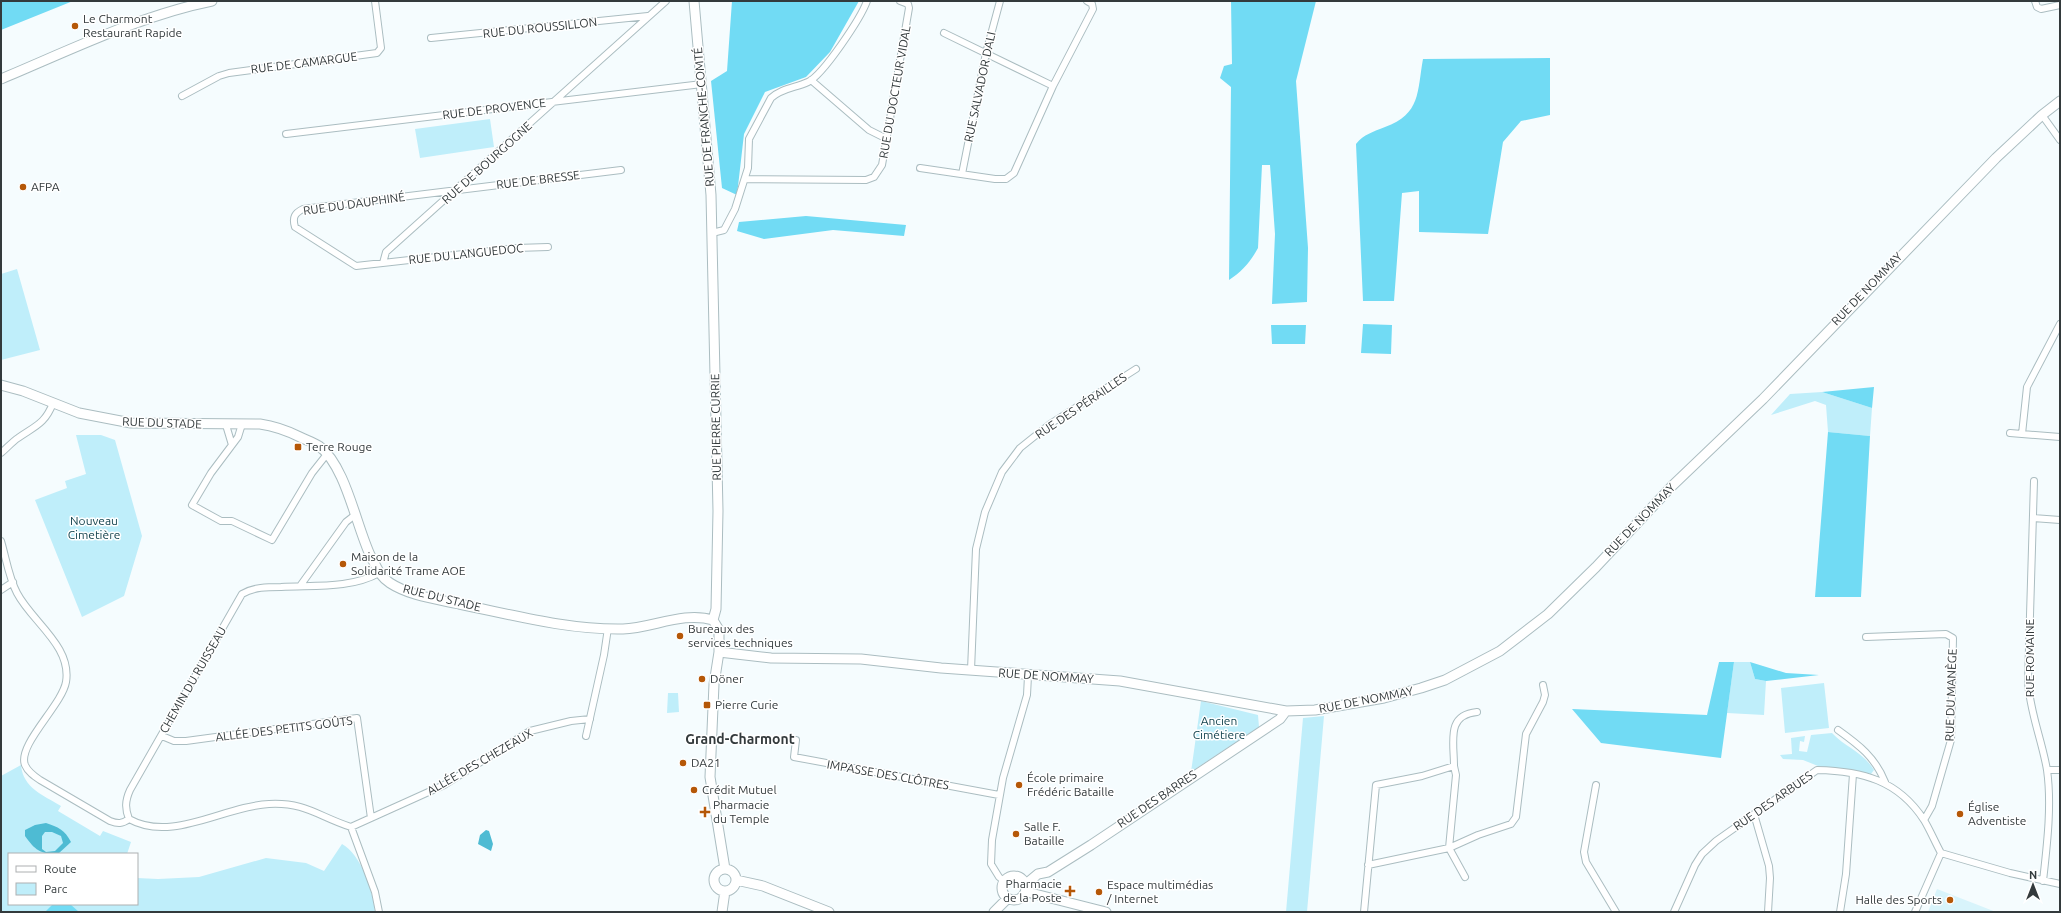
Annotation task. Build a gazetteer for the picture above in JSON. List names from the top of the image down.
{
  "streets": {
    "street": [
      "RUE DU ROUSSILLON",
      "RUE DE CAMARGUE",
      "RUE SALVADOR DALI",
      "RUE DU DOCTEUR VIDAL",
      "RUE DE PROVENCE",
      "RUE DE FRANCHE-COMTÉ",
      "RUE DE BOURGOGNE",
      "RUE DE BRESSE",
      "RUE DU DAUPHINÉ",
      "RUE DU LANGUEDOC",
      "RUE DE NOMMAY",
      "RUE DES PÉRAILLES",
      "RUE DU STADE",
      "RUE PIERRE CURRIE",
      "RUE ROMAINE",
      "CHEMIN DU RUISSEAU",
      "RUE DU MANÈGE",
      "ALLÉE DES PETITS GOÛTS",
      "ALLÉE DES CHEZEAUX",
      "IMPASSE DES CLÔTRES",
      "RUE DES BARRES",
      "RUE DES ARBUES"
    ]
  },
  "crossings": [
    ["RUE DU ROUSSILLON", "RUE DE BOURGOGNE"],
    ["RUE DE PROVENCE", "RUE DE FRANCHE-COMTÉ"],
    ["RUE DE PROVENCE", "RUE DE BOURGOGNE"],
    ["RUE DE FRANCHE-COMTÉ", "RUE PIERRE CURRIE"],
    ["RUE DE BOURGOGNE", "RUE DE BRESSE"],
    ["RUE DE BOURGOGNE", "RUE DU DAUPHINÉ"],
    ["RUE DE BOURGOGNE", "RUE DU LANGUEDOC"],
    ["RUE DE BRESSE", "RUE DU DAUPHINÉ"],
    ["RUE DU DAUPHINÉ", "RUE DU LANGUEDOC"],
    ["RUE DE NOMMAY", "RUE DES PÉRAILLES"],
    ["RUE DE NOMMAY", "RUE DES BARRES"],
    ["RUE DU STADE", "RUE PIERRE CURRIE"],
    ["RUE DU STADE", "CHEMIN DU RUISSEAU"],
    ["CHEMIN DU RUISSEAU", "ALLÉE DES PETITS GOÛTS"],
    ["RUE DU MANÈGE", "RUE DES ARBUES"],
    ["ALLÉE DES PETITS GOÛTS", "ALLÉE DES CHEZEAUX"]
  ],
  "districts": ["Grand-Charmont"],
  "parks": ["Nouveau Cimetière", "Ancien Cimétiere"],
  "places": {
    "other": [
      "Le Charmont Restaurant Rapide",
      "AFPA",
      "Maison de la Solidarité Trame AOE",
      "Bureaux des services techniques",
      "Döner",
      "DA21",
      "École primaire Frédéric Bataille",
      "Crédit Mutuel",
      "Église Adventiste",
      "Salle F. Bataille",
      "Espace multimédias / Internet",
      "Halle des Sports"
    ],
    "transit": ["Terre Rouge", "Pierre Curie"],
    "health": ["Pharmacie du Temple", "Pharmacie de la Poste"]
  },
  "legend": ["Route", "Parc"],
  "north": "top"
}
